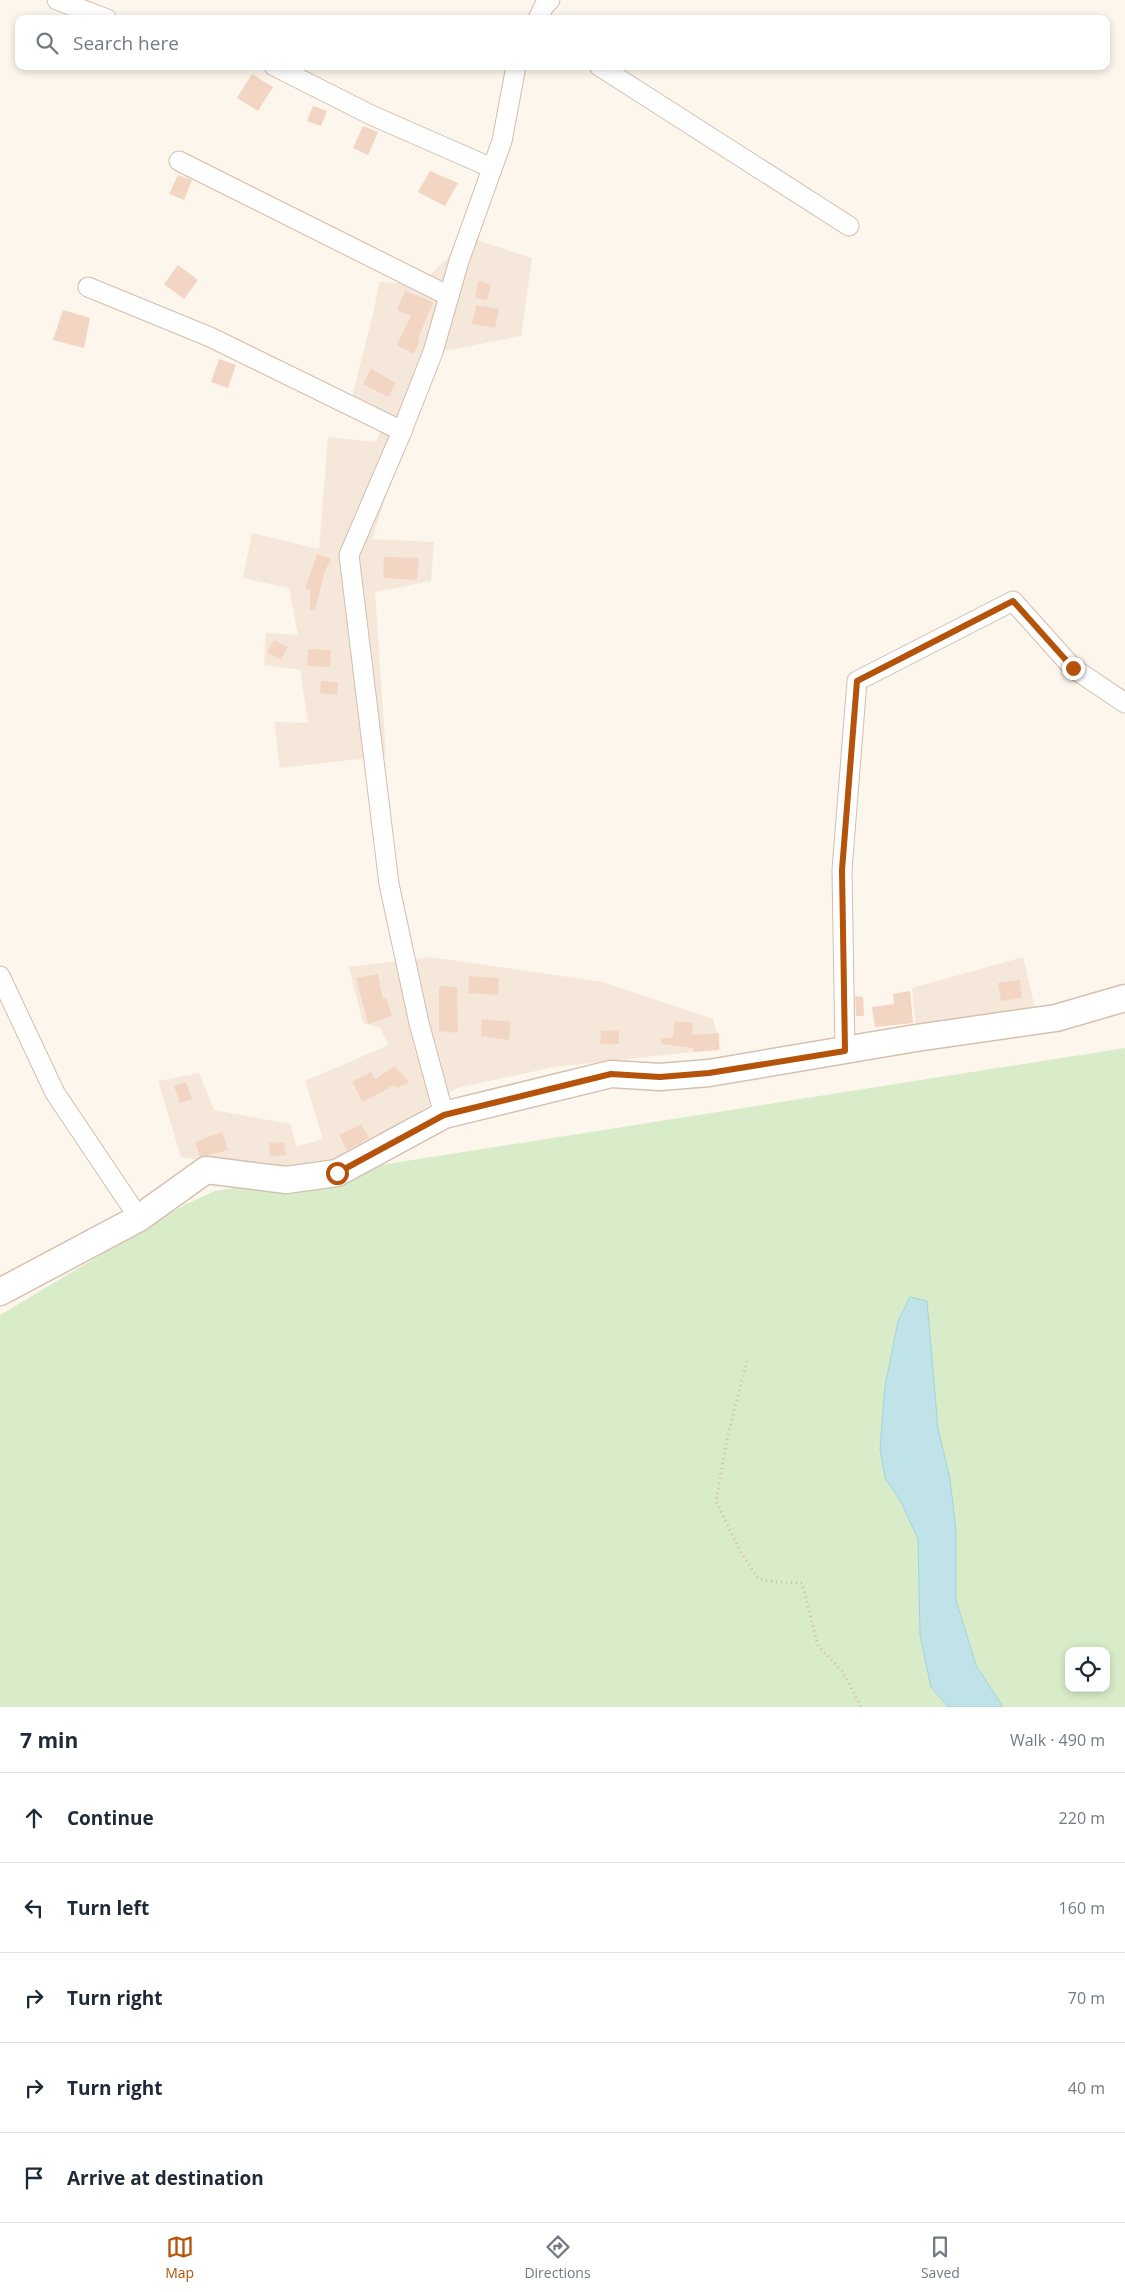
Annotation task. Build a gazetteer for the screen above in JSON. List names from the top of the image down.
{
  "page": {
    "search": "Search here",
    "heading": ["7 min", "Walk · 490 m"],
    "list": [
      ["Continue", "220 m"],
      ["Turn left", "160 m"],
      ["Turn right", "70 m"],
      ["Turn right", "40 m"],
      "Arrive at destination"
    ],
    "nav": ["Map", "Directions", "Saved"]
  }
}
